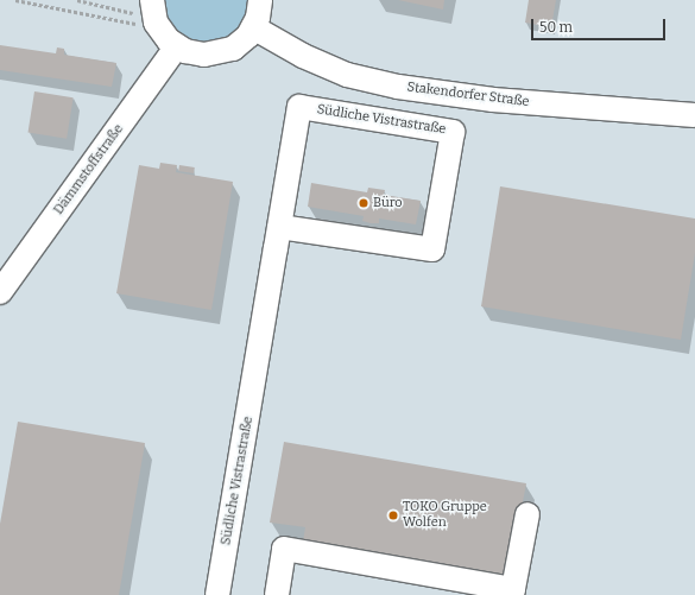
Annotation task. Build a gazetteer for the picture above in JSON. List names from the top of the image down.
{
  "streets": {
    "street": ["Stakendorfer Straße", "Südliche Vistrastraße", "Dämmstoffstraße"]
  },
  "places": ["Büro", "TOKO Gruppe Wolfen"],
  "scale_bar": "50 m"
}
